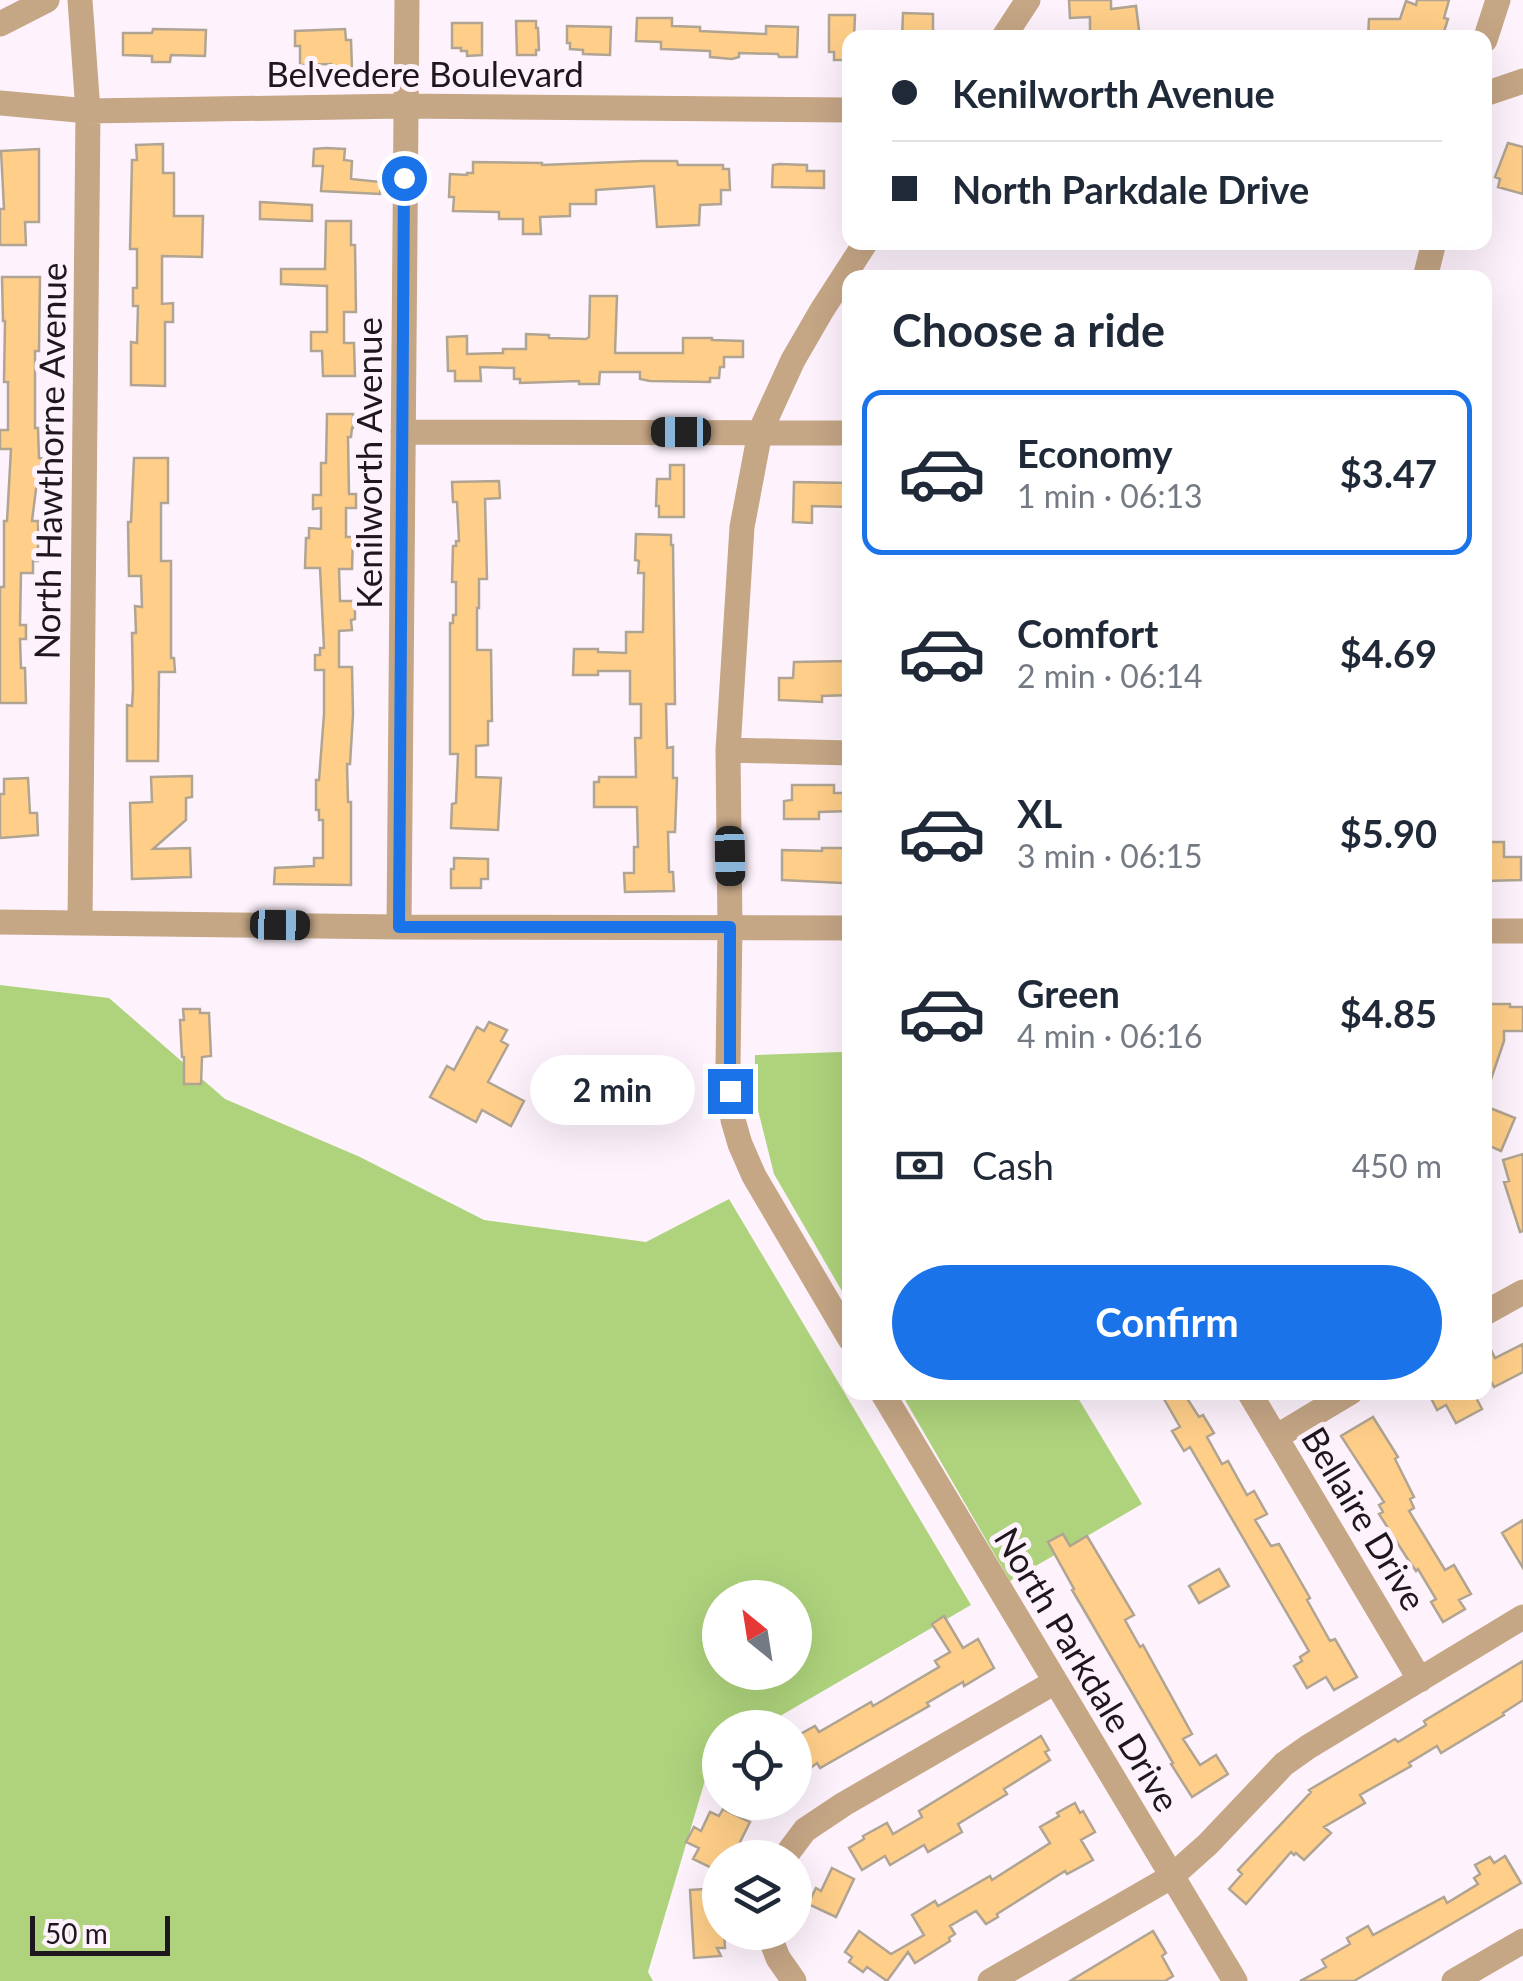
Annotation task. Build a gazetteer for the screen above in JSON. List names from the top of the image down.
{
  "streets": {
    "street": [
      "Belvedere Boulevard",
      "North Hawthorne Avenue",
      "Kenilworth Avenue",
      "Bellaire Drive",
      "North Parkdale Drive"
    ]
  },
  "crossings": [
    ["Belvedere Boulevard", "North Hawthorne Avenue"],
    ["Belvedere Boulevard", "Kenilworth Avenue"]
  ],
  "scale_bar": "50 m",
  "north": "top left",
  "page": {
    "banner": ["Kenilworth Avenue", "North Parkdale Drive"],
    "heading": "Choose a ride",
    "list": [
      {
        "name": "Economy",
        "note": "1 min · 06:13",
        "value": "$3.47"
      },
      {
        "name": "Comfort",
        "note": "2 min · 06:14",
        "value": "$4.69"
      },
      {
        "name": "XL",
        "note": "3 min · 06:15",
        "value": "$5.90"
      },
      {
        "name": "Green",
        "note": "4 min · 06:16",
        "value": "$4.85"
      }
    ],
    "bubble": "2 min",
    "pay": ["Cash", "450 m"],
    "buttons": "Confirm",
    "scale": "50 m"
  }
}
